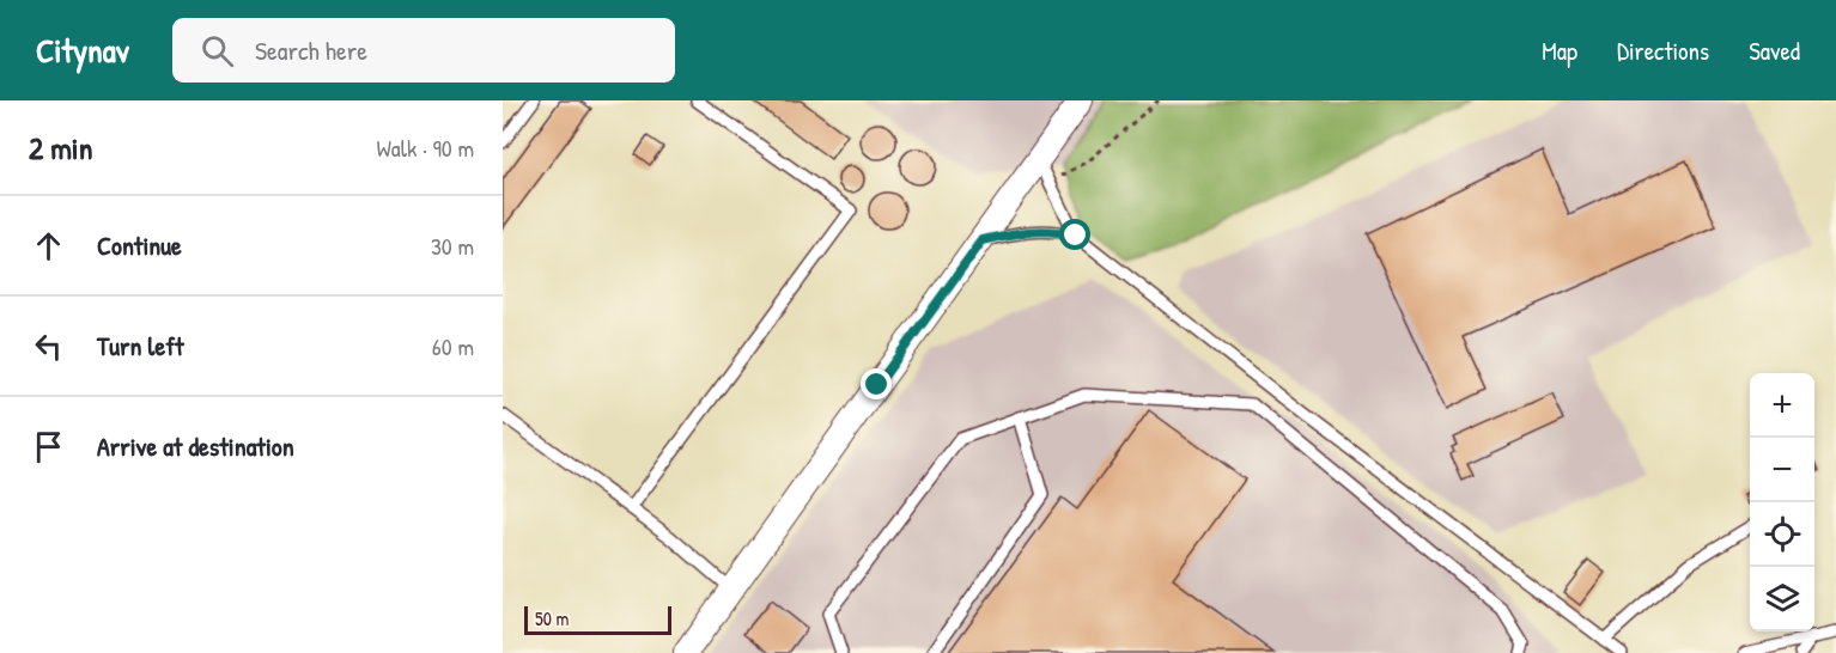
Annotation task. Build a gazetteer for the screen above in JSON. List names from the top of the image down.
{
  "scale_bar": "50 m",
  "page": {
    "header": "Citynav",
    "search": "Search here",
    "nav": ["Map", "Directions", "Saved"],
    "heading": ["2 min", "Walk · 90 m"],
    "list": [
      ["Continue", "30 m"],
      ["Turn left", "60 m"],
      "Arrive at destination"
    ],
    "map_buttons": ["+", "−"],
    "scale": "50 m"
  }
}
